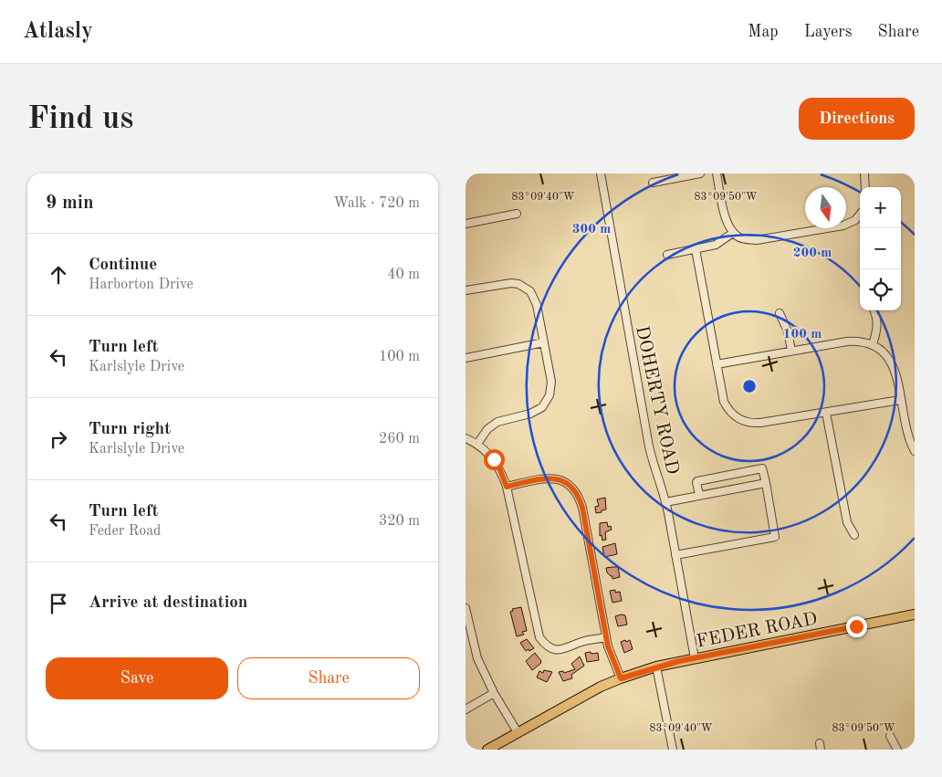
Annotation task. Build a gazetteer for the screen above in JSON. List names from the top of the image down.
{
  "streets": {
    "main road": ["FEDER ROAD"],
    "street": ["DOHERTY ROAD"]
  },
  "crossings": [
    ["DOHERTY ROAD", "FEDER ROAD"]
  ],
  "north": "bottom",
  "page": {
    "header": "Atlasly",
    "nav": ["Map", "Layers", "Share"],
    "buttons": [
      "Directions",
      ["Save", "Share"]
    ],
    "title": "Find us",
    "heading": ["9 min", "Walk · 720 m"],
    "map_buttons": ["+", "−"],
    "list": [
      ["Continue", "Harborton Drive", "40 m"],
      ["Turn left", "Karlslyle Drive", "100 m"],
      ["Turn right", "Karlslyle Drive", "260 m"],
      ["Turn left", "Feder Road", "320 m"],
      "Arrive at destination"
    ]
  },
  "coordinates": ["83°09'40\"W", "83°09'50\"W"],
  "rings": ["300 m", "200 m", "100 m"]
}
